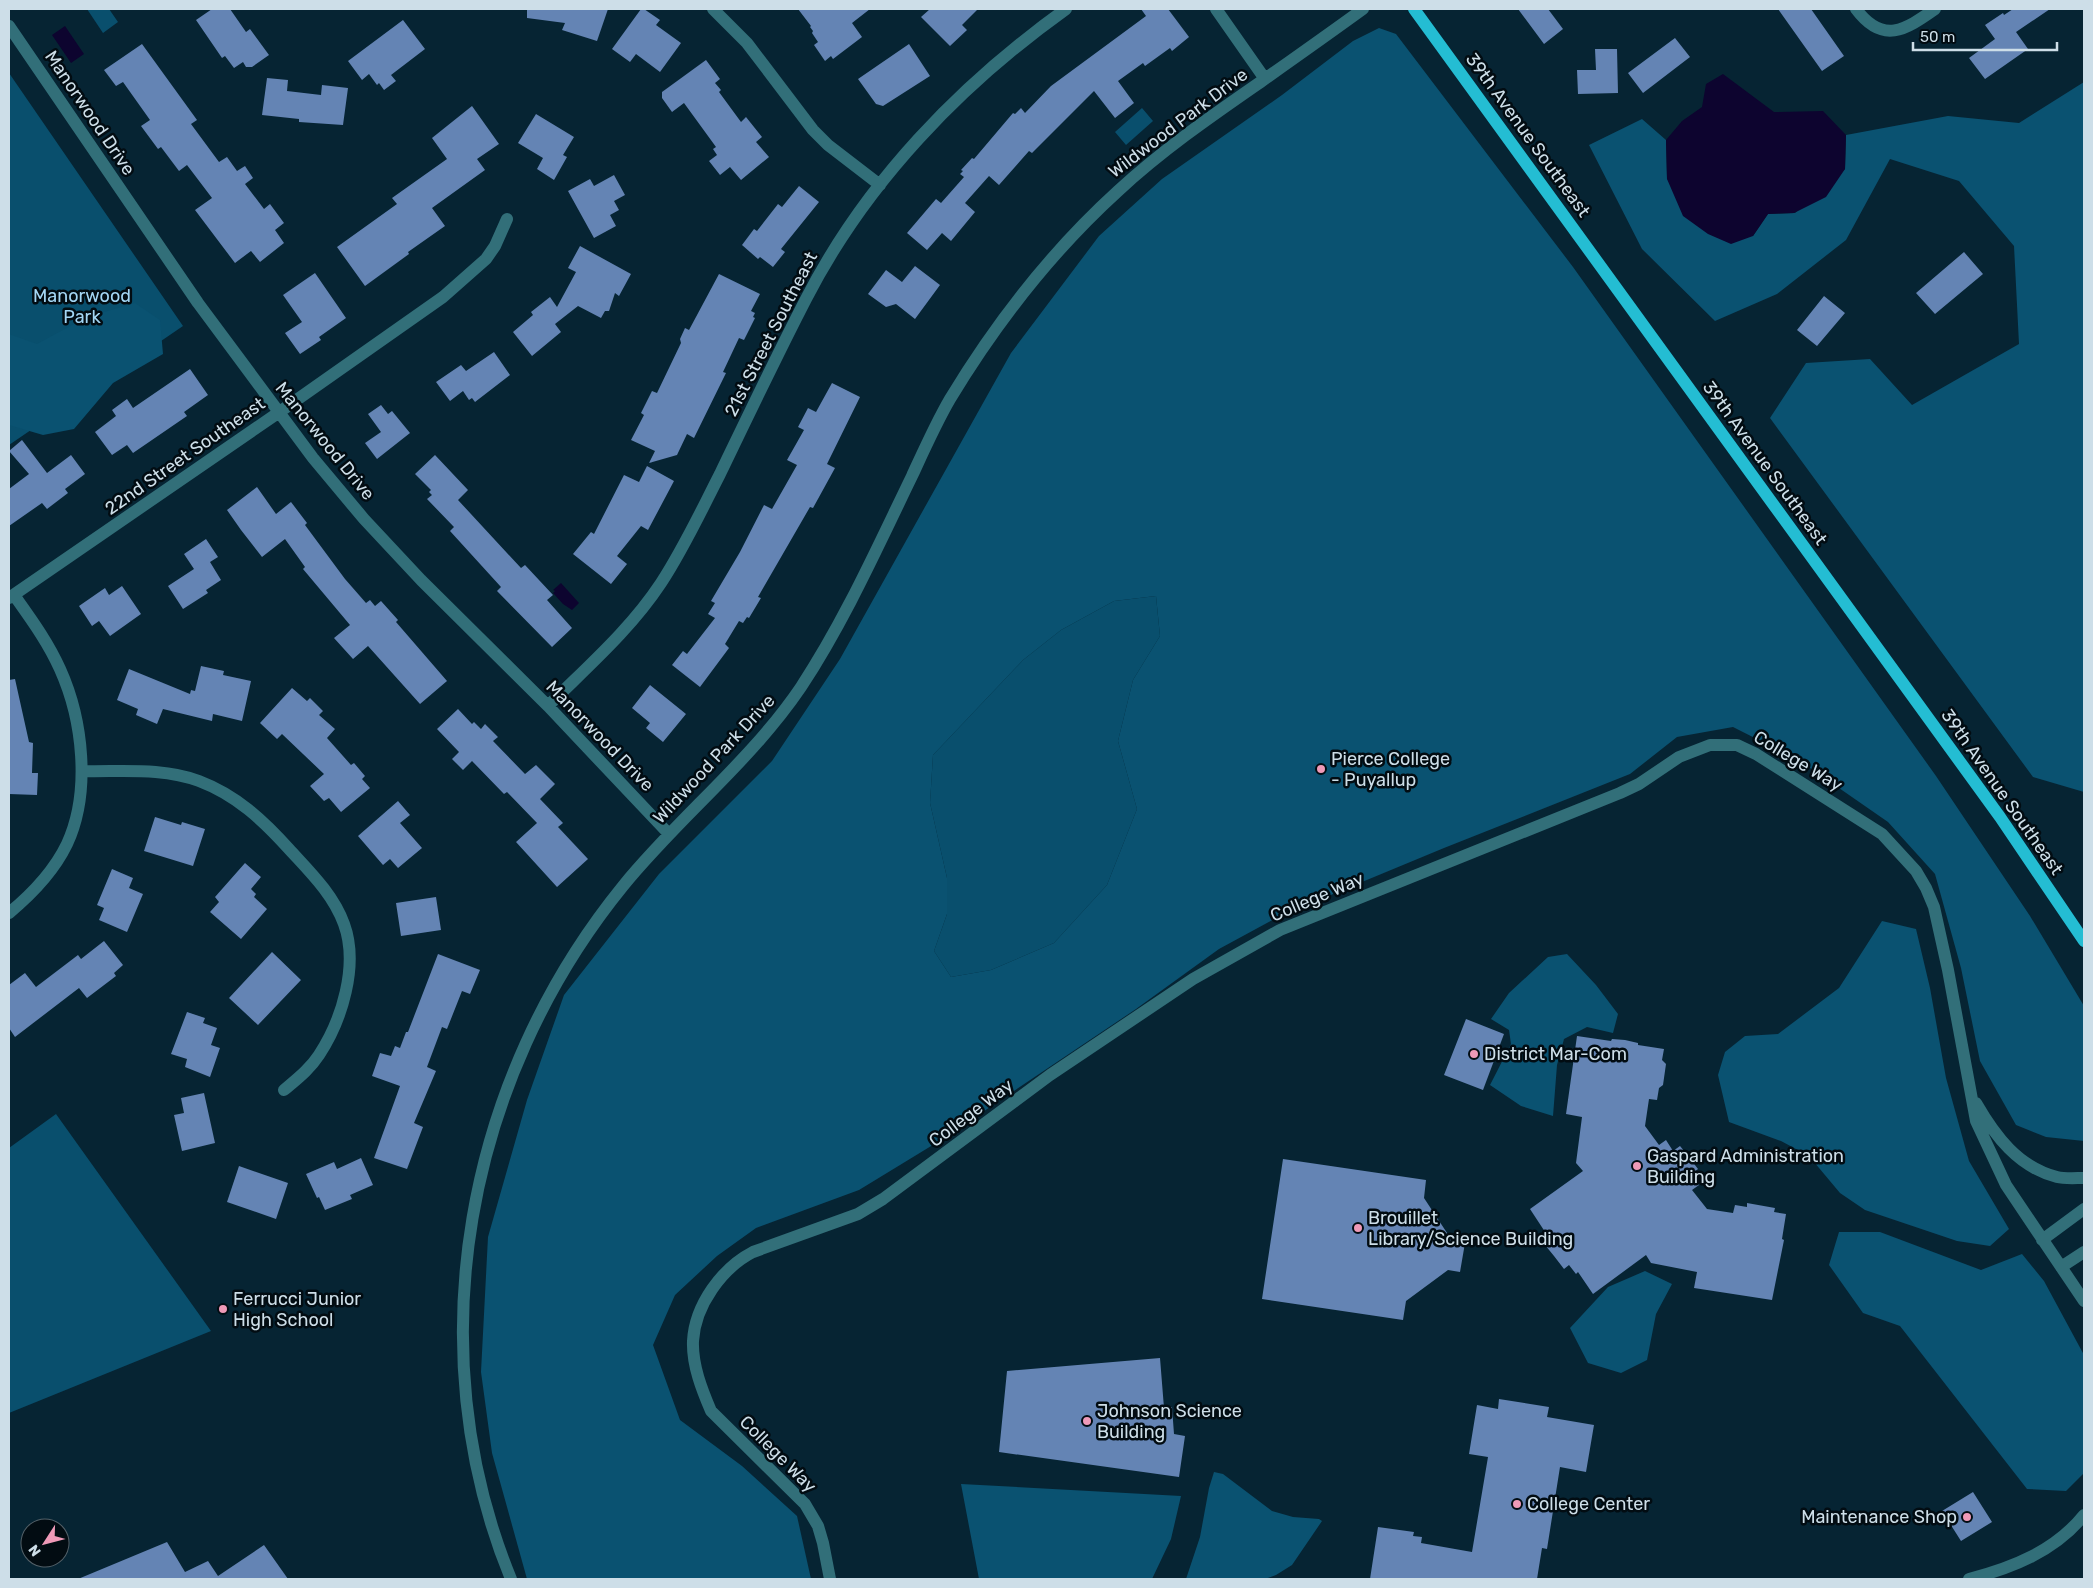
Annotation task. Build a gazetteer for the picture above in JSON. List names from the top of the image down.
{
  "streets": {
    "main road": ["39th Avenue Southeast"],
    "street": [
      "Manorwood Drive",
      "Wildwood Park Drive",
      "21st Street Southeast",
      "22nd Street Southeast",
      "College Way"
    ]
  },
  "crossings": [
    ["Manorwood Drive", "Wildwood Park Drive"],
    ["Manorwood Drive", "21st Street Southeast"],
    ["Manorwood Drive", "22nd Street Southeast"]
  ],
  "parks": ["Manorwood Park"],
  "places": [
    "Pierce College - Puyallup",
    "District Mar-Com",
    "Gaspard Administration Building",
    "Brouillet Library/Science Building",
    "Ferrucci Junior High School",
    "Johnson Science Building",
    "College Center",
    "Maintenance Shop"
  ],
  "scale_bar": "50 m",
  "north": "bottom left"
}
